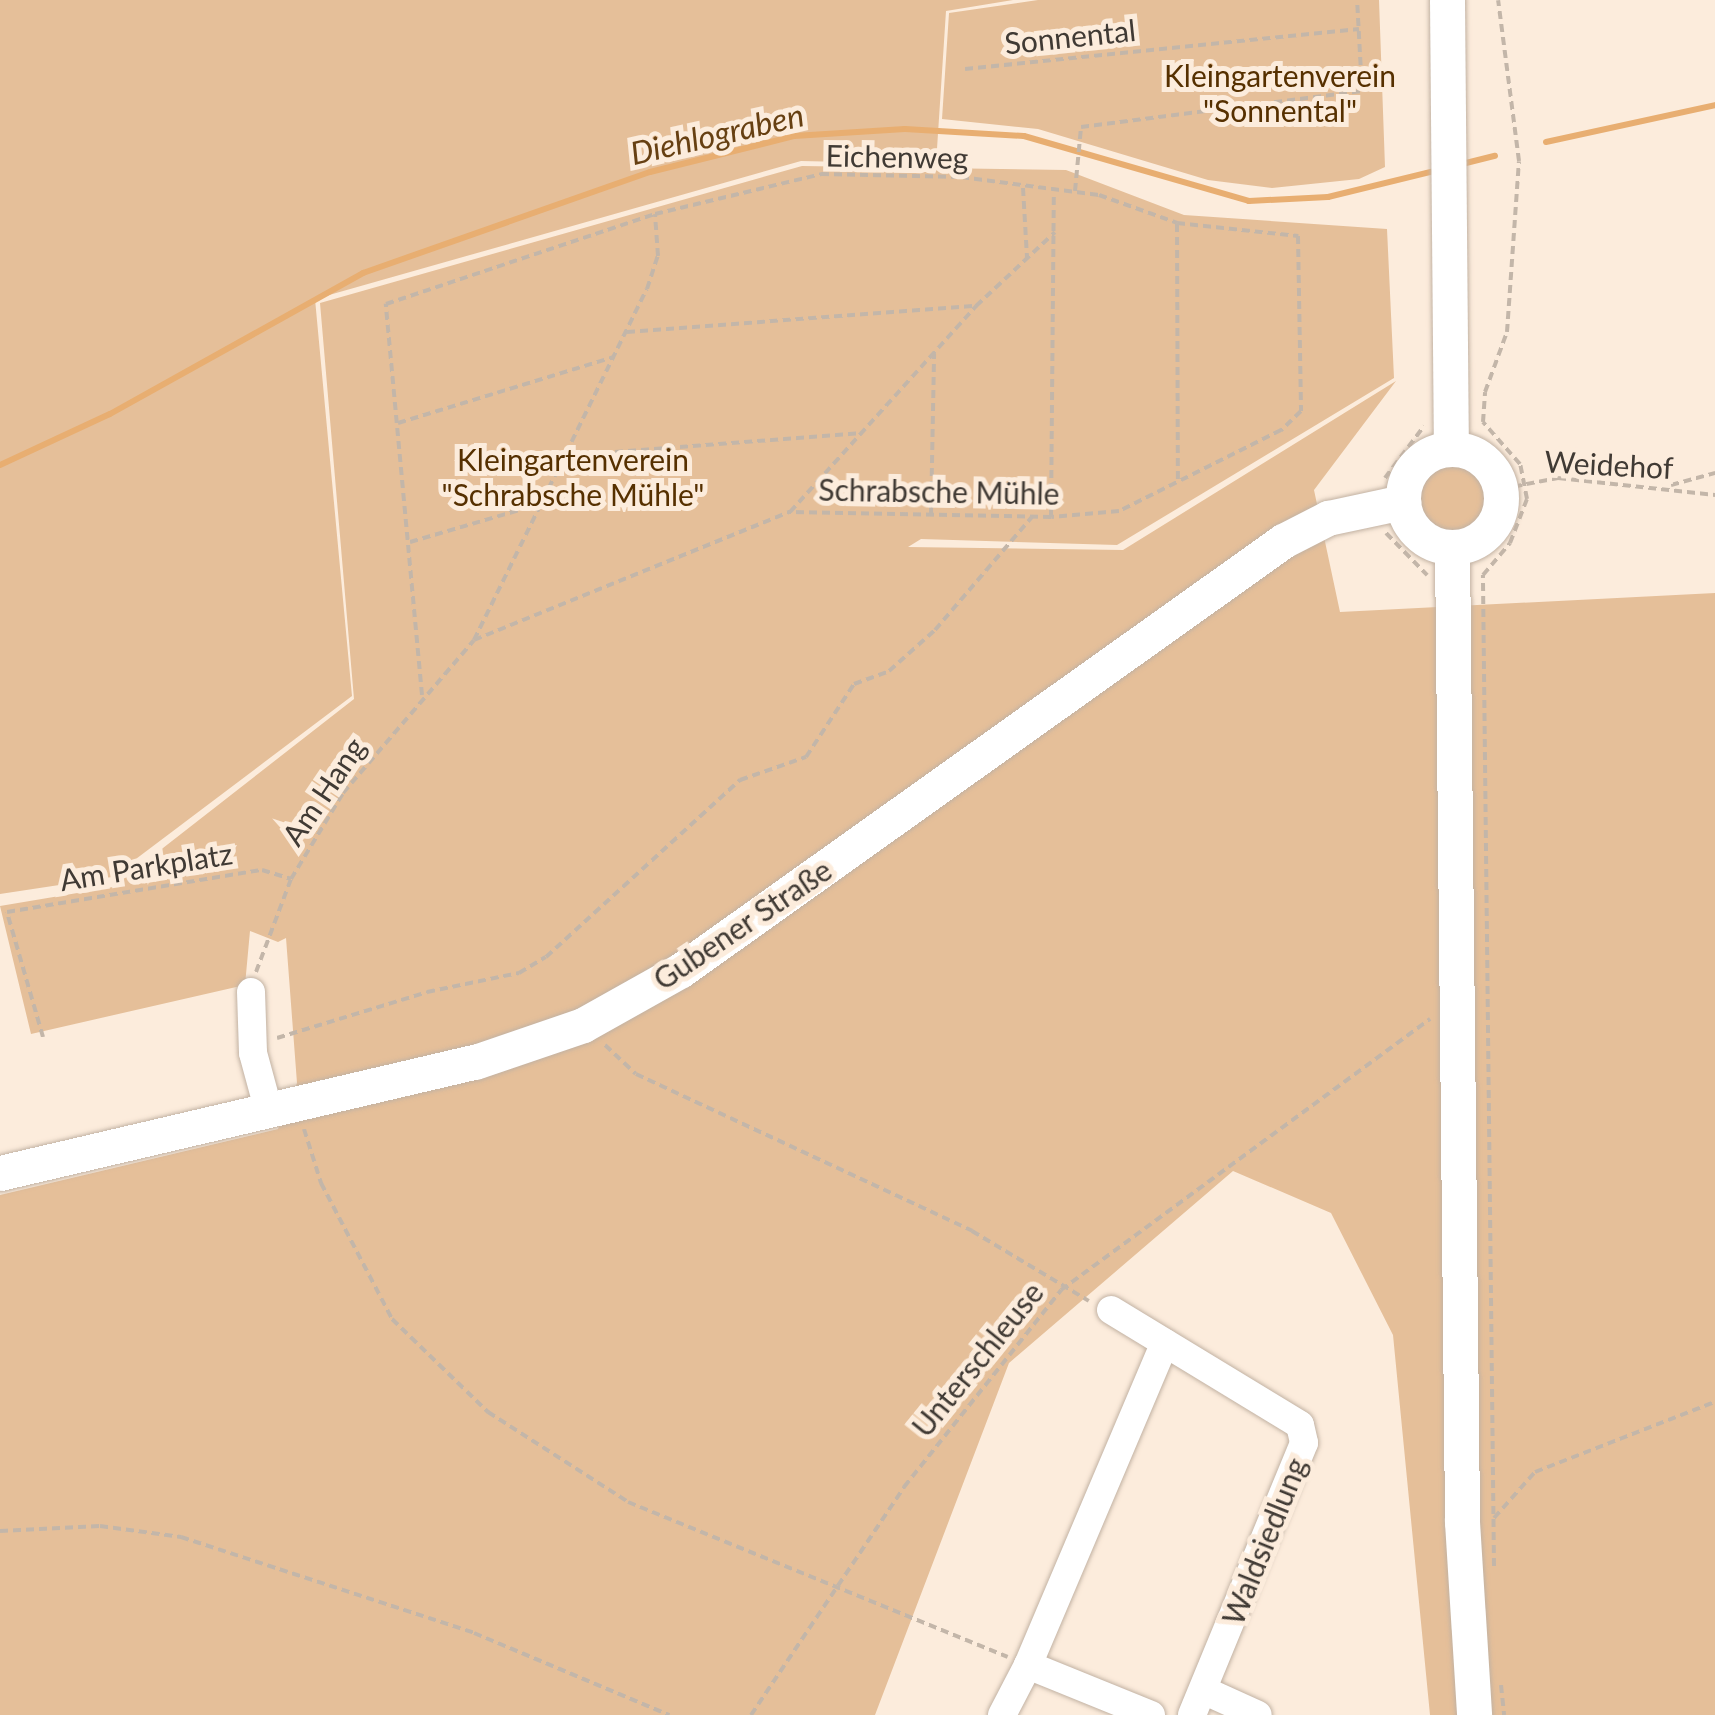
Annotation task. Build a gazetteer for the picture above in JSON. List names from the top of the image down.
{
  "streets": {
    "main road": ["Gubener Straße"],
    "street": ["Waldsiedlung"],
    "path": [
      "Sonnental",
      "Eichenweg",
      "Weidehof",
      "Schrabsche Mühle",
      "Am Hang",
      "Am Parkplatz",
      "Unterschleuse"
    ]
  },
  "crossings": [
    ["Eichenweg", "Schrabsche Mühle"],
    ["Weidehof", "Gubener Straße"],
    ["Am Hang", "Am Parkplatz"]
  ],
  "water": ["Diehlograben"],
  "parks": ["Kleingartenverein \"Sonnental\"", "Kleingartenverein \"Schrabsche Mühle\""]
}
